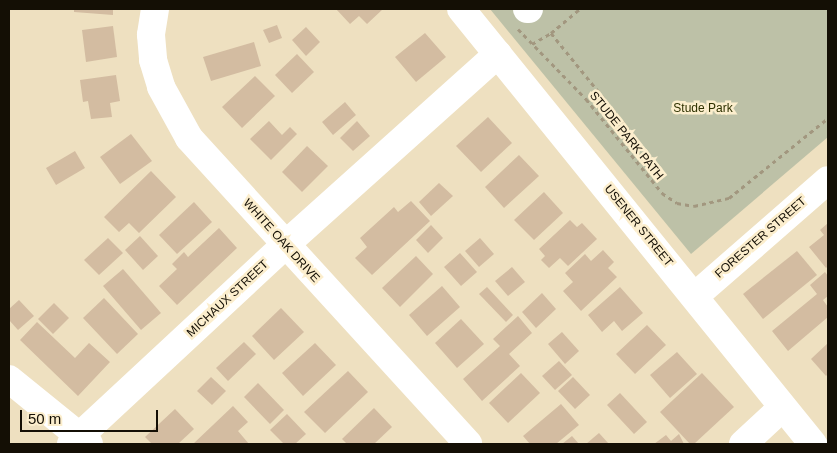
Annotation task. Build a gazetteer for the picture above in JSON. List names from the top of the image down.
{
  "streets": {
    "street": [
      "USENER STREET",
      "FORESTER STREET",
      "WHITE OAK DRIVE",
      "MICHAUX STREET"
    ],
    "path": ["STUDE PARK PATH"]
  },
  "crossings": [
    ["USENER STREET", "FORESTER STREET"],
    ["USENER STREET", "MICHAUX STREET"],
    ["WHITE OAK DRIVE", "MICHAUX STREET"]
  ],
  "parks": ["Stude Park"],
  "scale_bar": "50 m"
}
